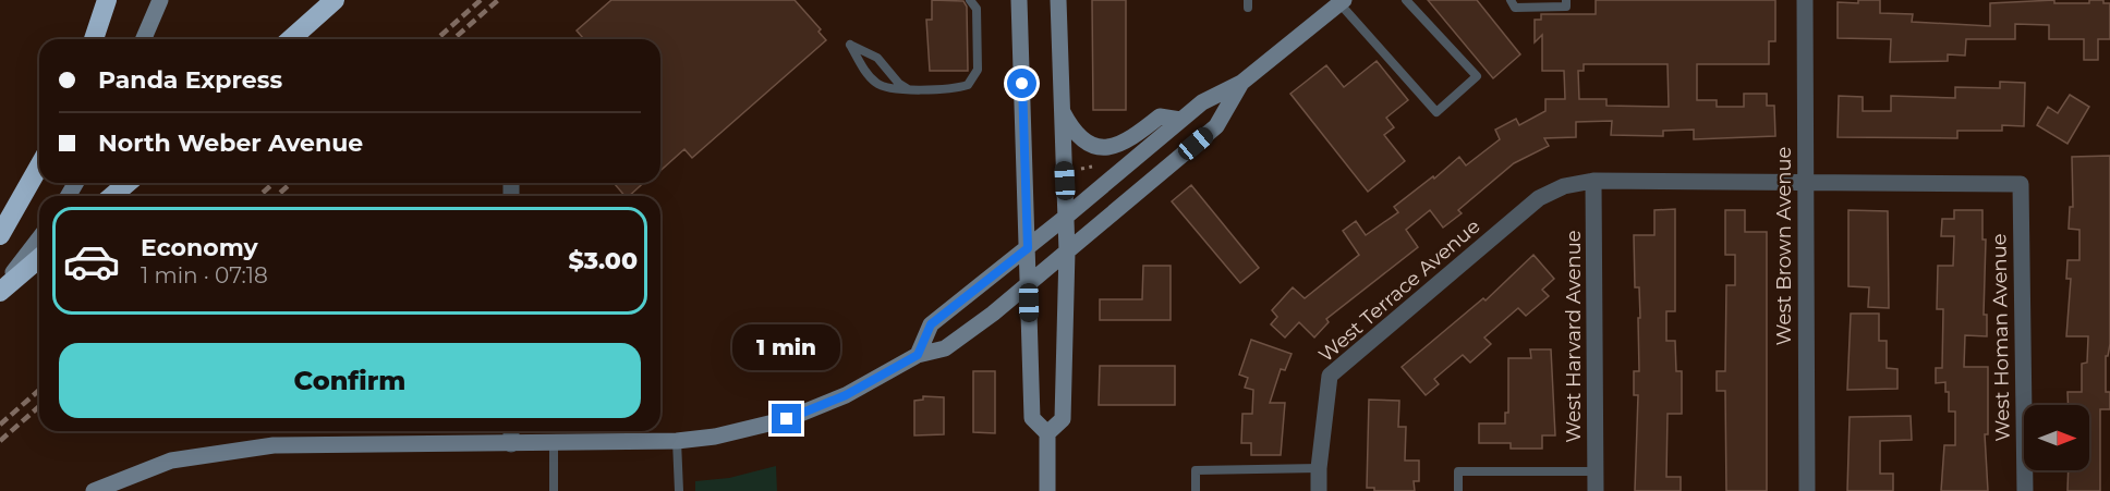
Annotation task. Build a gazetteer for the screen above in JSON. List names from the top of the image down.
{
  "streets": {
    "street": [
      "West Brown Avenue",
      "West Terrace Avenue",
      "West Harvard Avenue",
      "West Homan Avenue"
    ]
  },
  "crossings": [
    ["West Brown Avenue", "West Terrace Avenue"],
    ["West Terrace Avenue", "West Harvard Avenue"],
    ["West Terrace Avenue", "West Homan Avenue"]
  ],
  "north": "right",
  "page": {
    "banner": ["Panda Express", "North Weber Avenue"],
    "list": [
      {
        "name": "Economy",
        "note": "1 min · 07:18",
        "value": "$3.00"
      }
    ],
    "bubble": "1 min",
    "buttons": "Confirm"
  }
}
